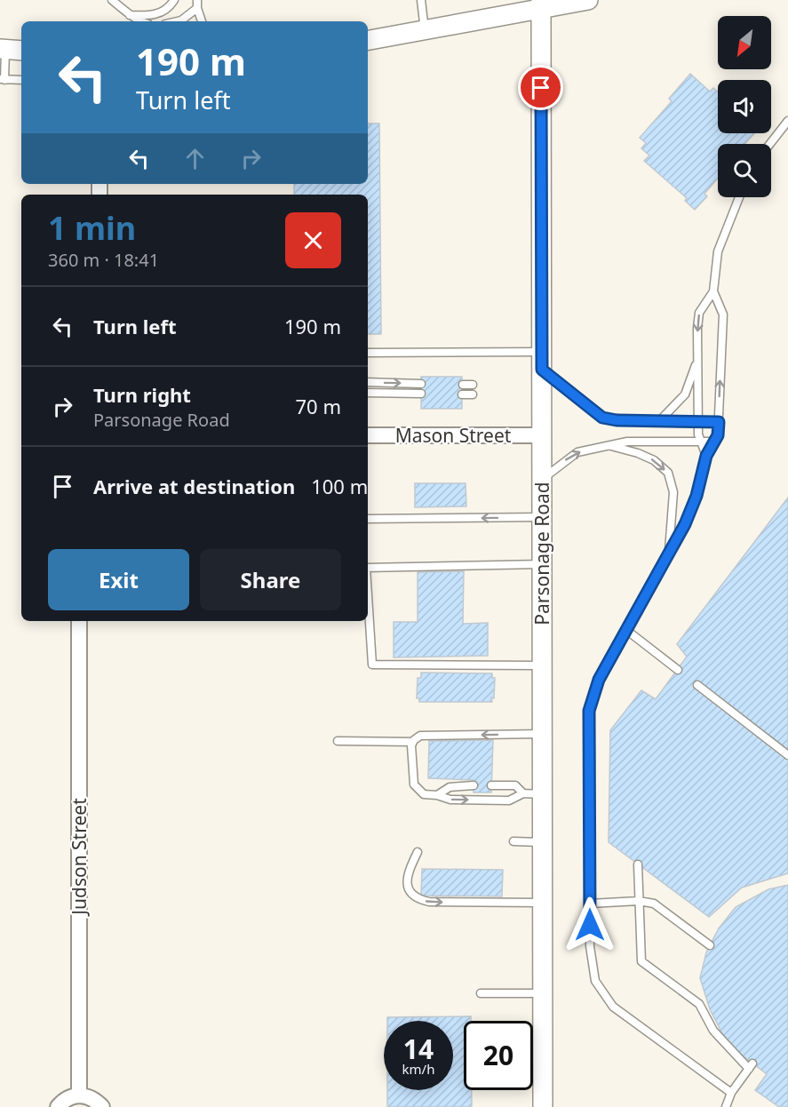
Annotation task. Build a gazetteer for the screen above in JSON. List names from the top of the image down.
{
  "streets": {
    "street": ["Mason Street", "Parsonage Road", "Judson Street"]
  },
  "crossings": [
    ["Mason Street", "Parsonage Road"]
  ],
  "north": "bottom left",
  "page": {
    "turn": ["190 m", "Turn left"],
    "heading": ["1 min", "360 m · 18:41"],
    "list": [
      {
        "name": "Turn left",
        "value": "190 m"
      },
      {
        "name": "Turn right",
        "note": "Parsonage Road",
        "value": "70 m"
      },
      {
        "name": "Arrive at destination",
        "value": "100 m"
      }
    ],
    "buttons": ["Exit", "Share"],
    "speed": "14 km/h",
    "limit": "20"
  }
}
